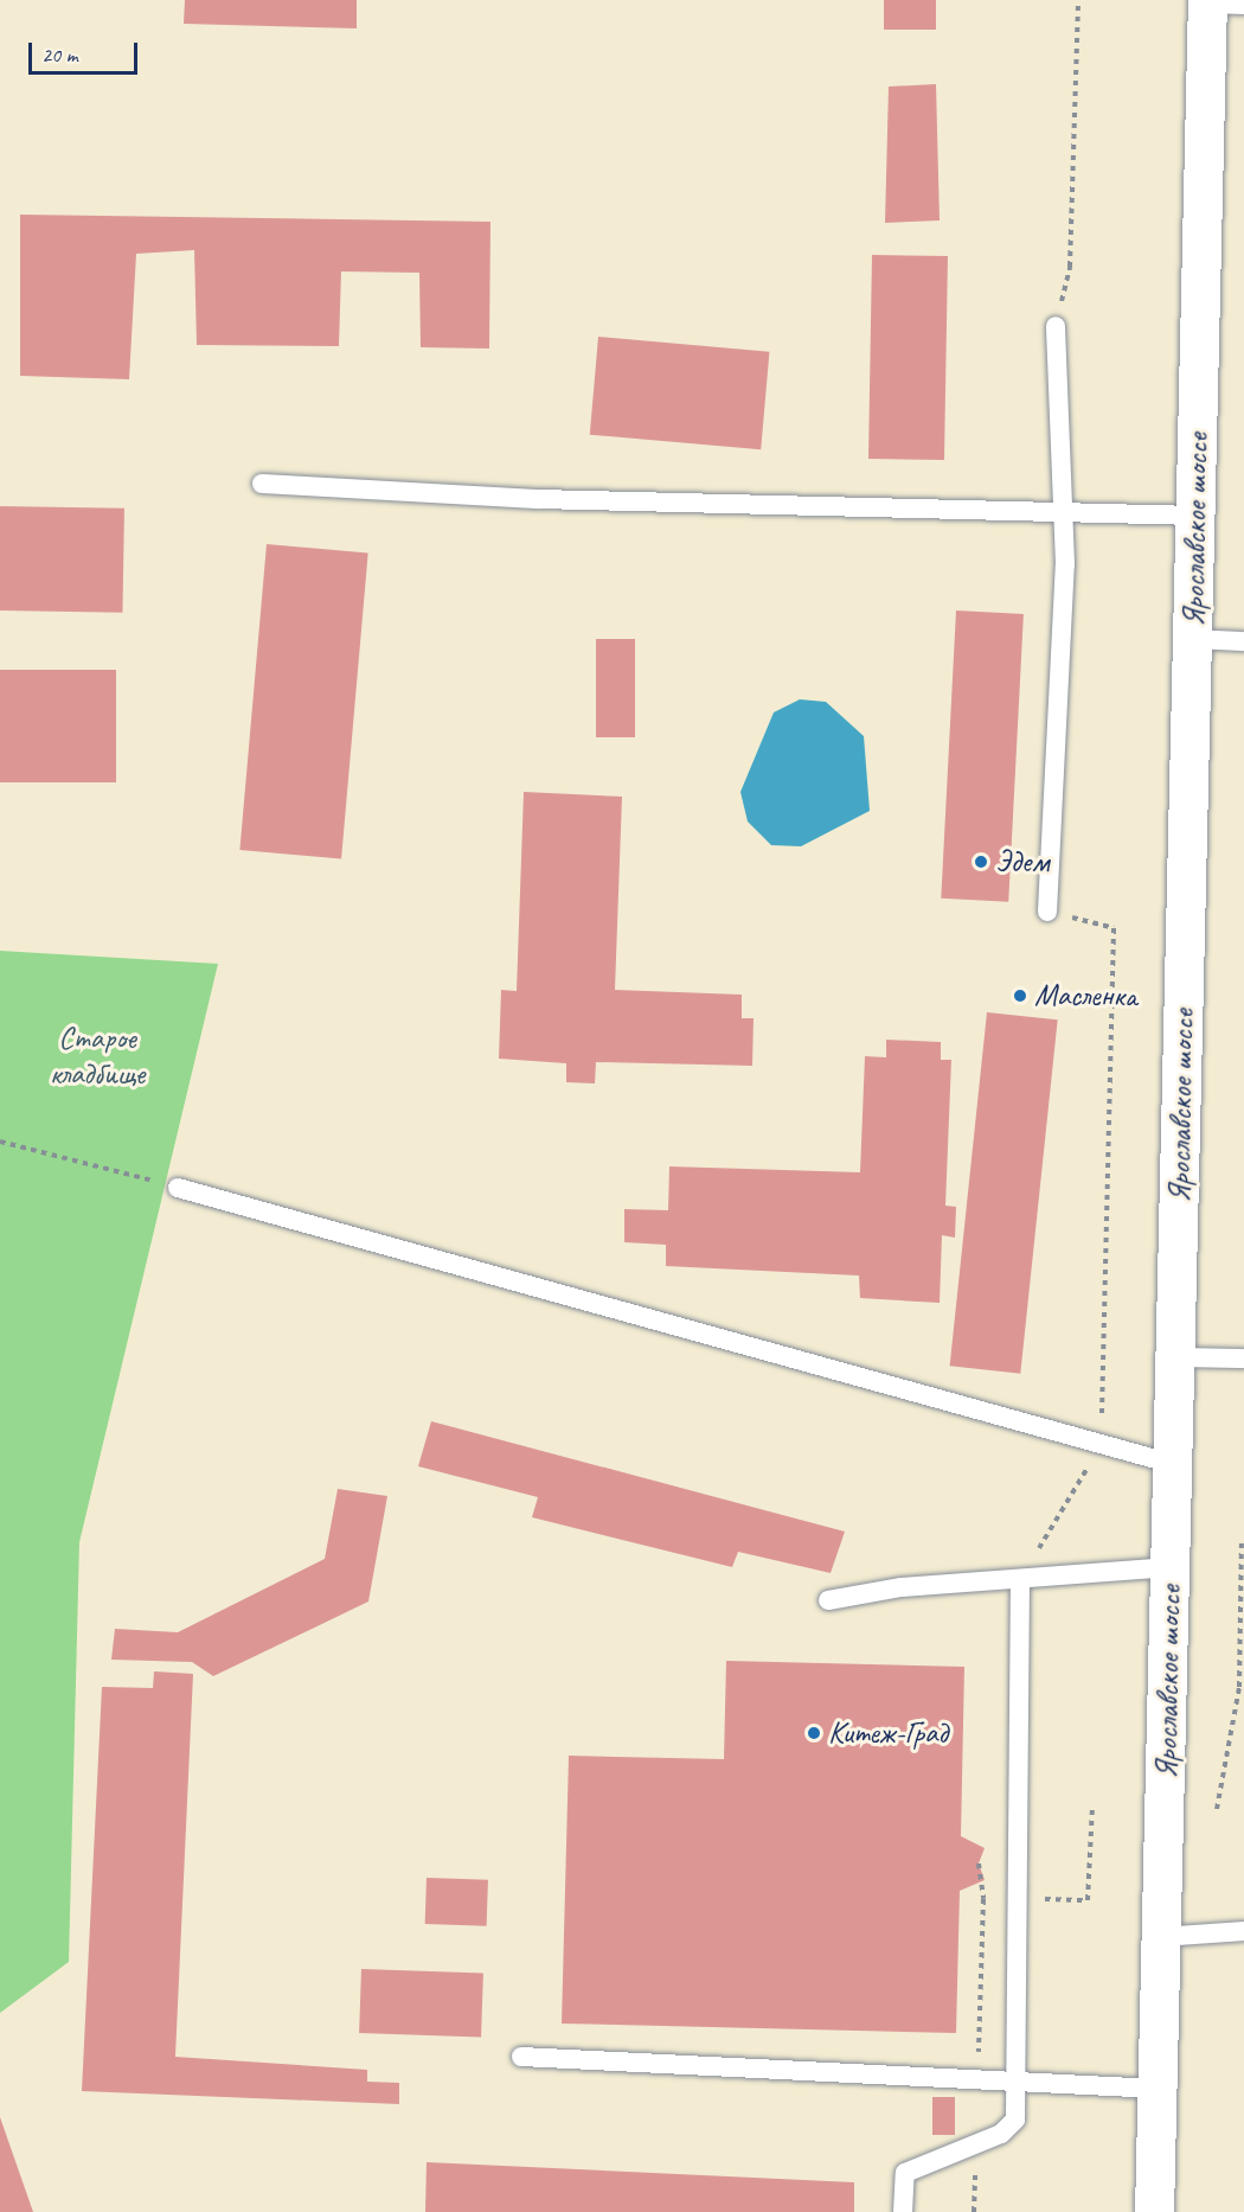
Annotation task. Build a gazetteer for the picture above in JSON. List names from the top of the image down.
{
  "streets": {
    "main road": ["Ярославское шоссе"]
  },
  "parks": ["Старое кладбище"],
  "places": ["Эдем", "Масленка", "Китеж-Град"],
  "scale_bar": "20 m"
}
